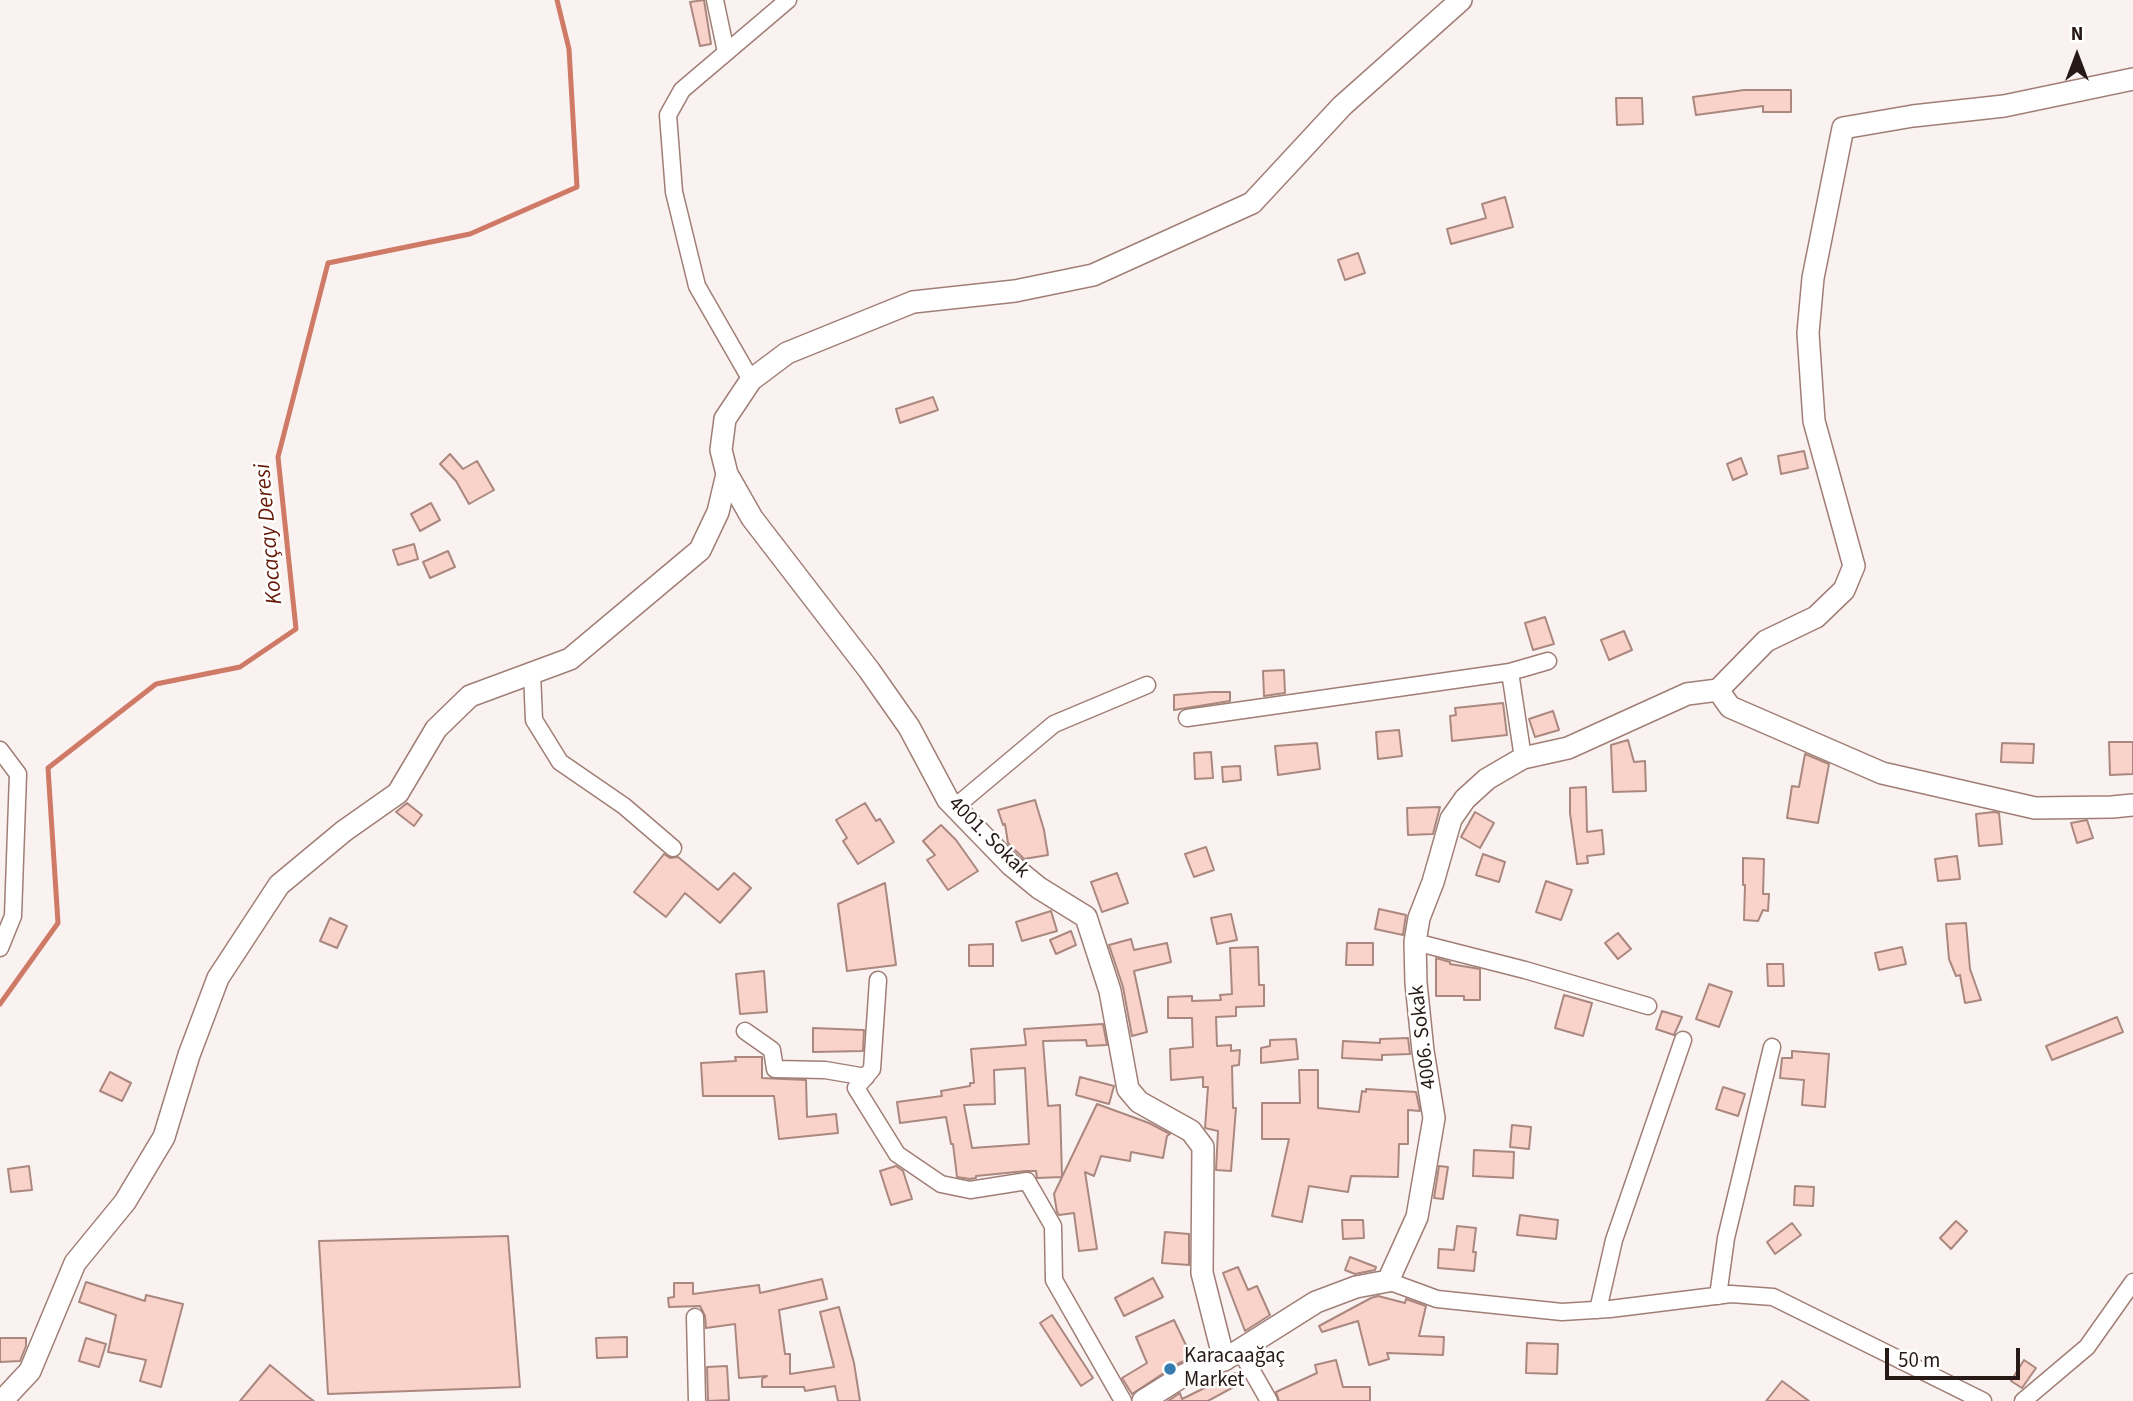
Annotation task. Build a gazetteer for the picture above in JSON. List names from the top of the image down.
{
  "streets": {
    "street": ["4001. Sokak", "4006. Sokak"]
  },
  "water": ["Kocaçay Deresi"],
  "places": ["Karacaağaç Market"],
  "scale_bar": "50 m",
  "north": "top"
}
